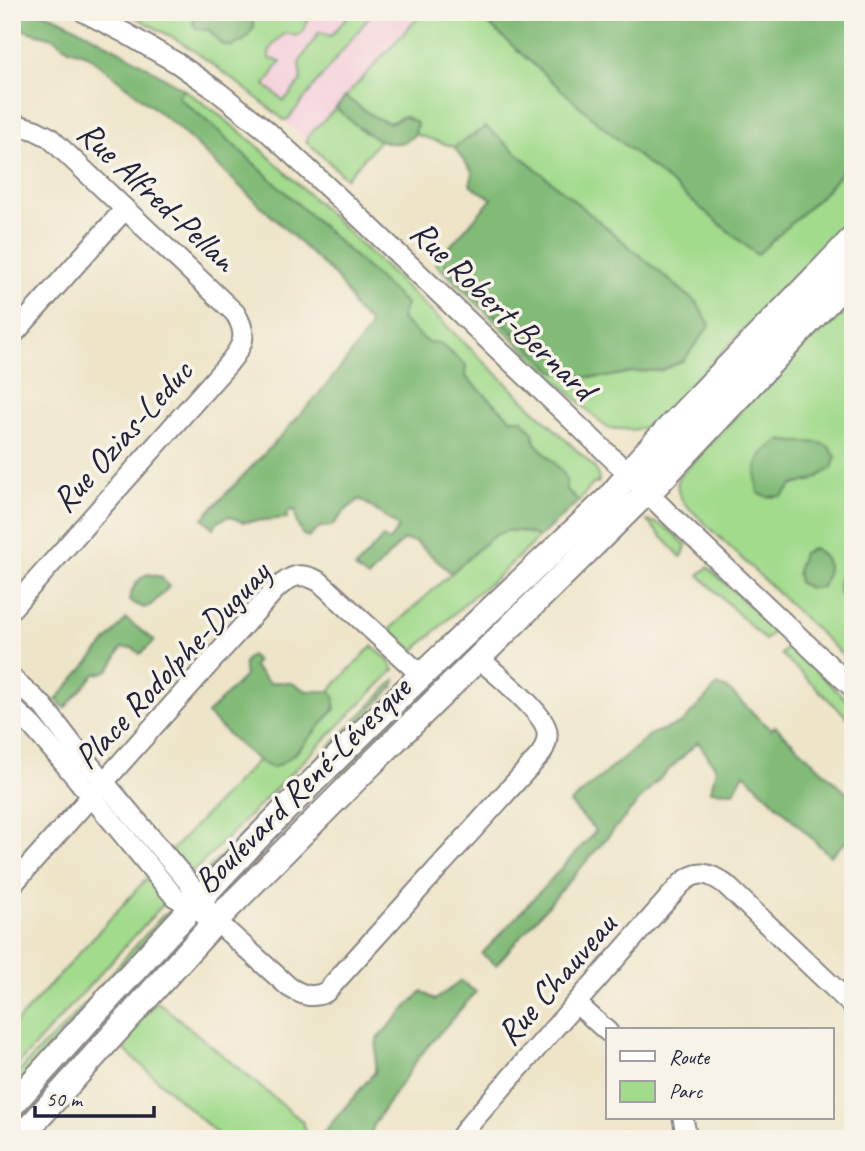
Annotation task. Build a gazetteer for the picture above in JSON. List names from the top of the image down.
{
  "streets": {
    "main road": ["Boulevard René-Lévesque"],
    "street": [
      "Rue Alfred-Pellan",
      "Rue Robert-Bernard",
      "Rue Ozias-Leduc",
      "Place Rodolphe-Duguay",
      "Rue Chauveau"
    ]
  },
  "crossings": [
    ["Rue Alfred-Pellan", "Rue Ozias-Leduc"],
    ["Rue Robert-Bernard", "Boulevard René-Lévesque"],
    ["Place Rodolphe-Duguay", "Boulevard René-Lévesque"]
  ],
  "legend": ["Route", "Parc"],
  "scale_bar": "50 m"
}
